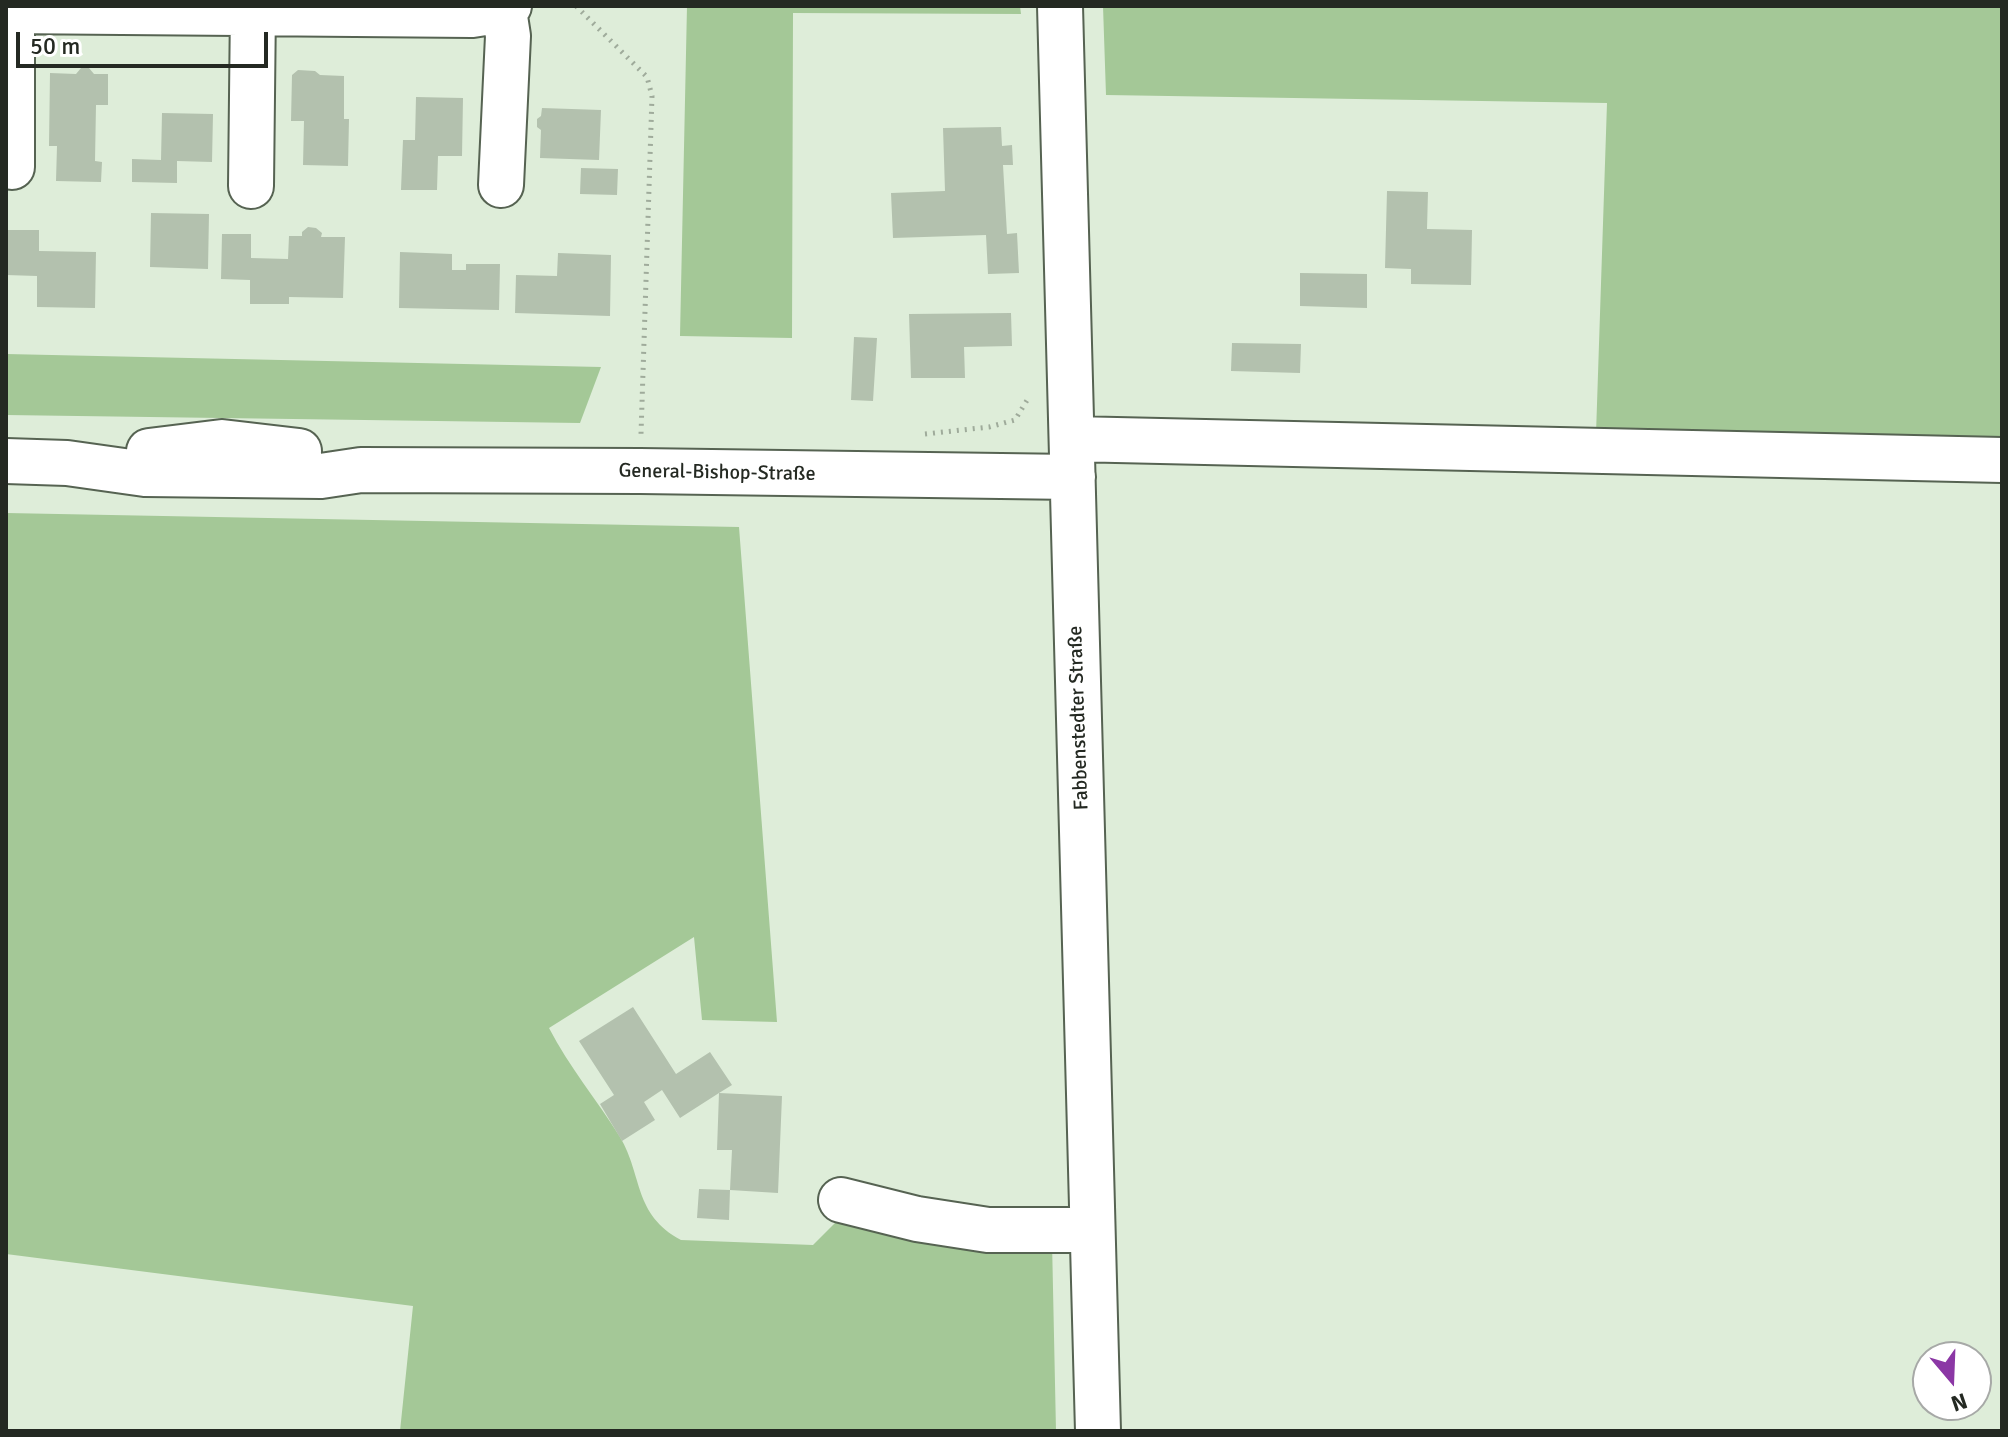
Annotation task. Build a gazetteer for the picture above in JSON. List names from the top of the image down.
{
  "streets": {
    "street": ["General-Bishop-Straße", "Fabbenstedter Straße"]
  },
  "crossings": [
    ["General-Bishop-Straße", "Fabbenstedter Straße"]
  ],
  "scale_bar": "50 m",
  "north": "bottom"
}
